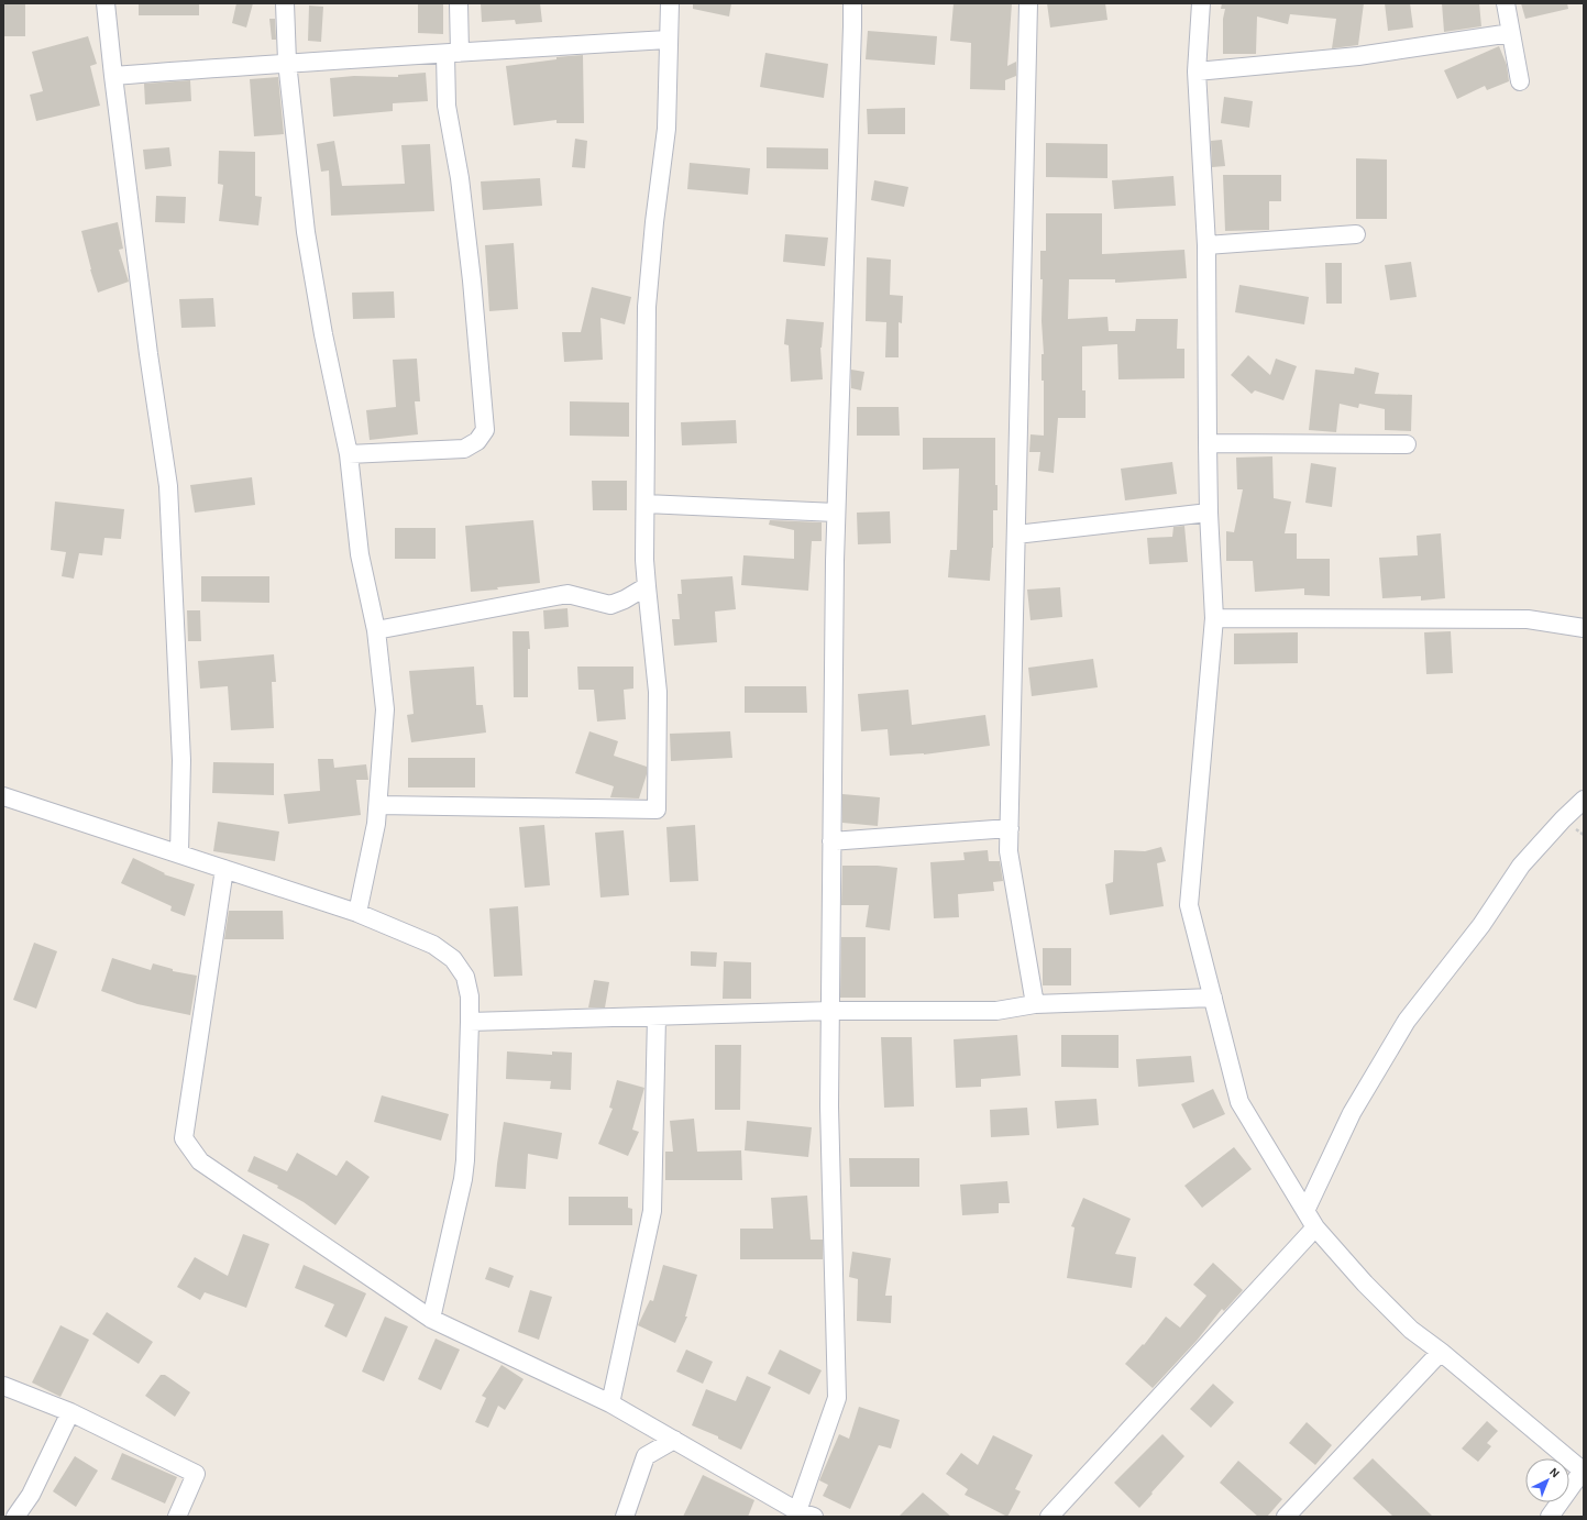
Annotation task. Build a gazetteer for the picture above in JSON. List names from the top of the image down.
{
  "north": "top right"
}
